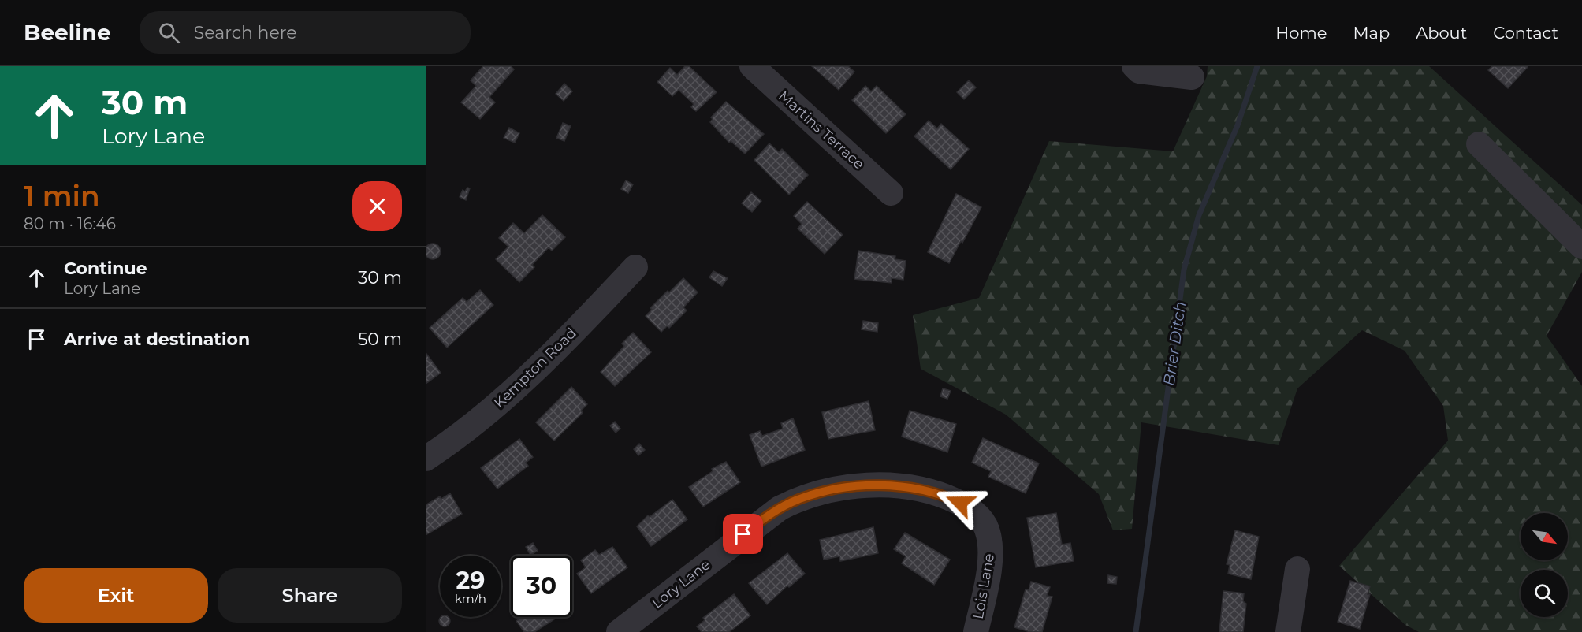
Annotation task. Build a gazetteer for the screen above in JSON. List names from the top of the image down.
{
  "streets": {
    "street": [
      "Martins Terrace",
      "Kempton Road",
      "Lory Lane",
      "Lois Lane"
    ]
  },
  "crossings": [
    ["Lory Lane", "Lois Lane"]
  ],
  "water": ["Brier Ditch"],
  "north": "bottom right",
  "page": {
    "header": "Beeline",
    "search": "Search here",
    "nav": [
      "Home",
      "Map",
      "About",
      "Contact"
    ],
    "turn": ["30 m", "Lory Lane"],
    "heading": ["1 min", "80 m · 16:46"],
    "list": [
      {
        "name": "Continue",
        "note": "Lory Lane",
        "value": "30 m"
      },
      {
        "name": "Arrive at destination",
        "value": "50 m"
      }
    ],
    "speed": "29 km/h",
    "limit": "30",
    "buttons": ["Exit", "Share"]
  }
}
